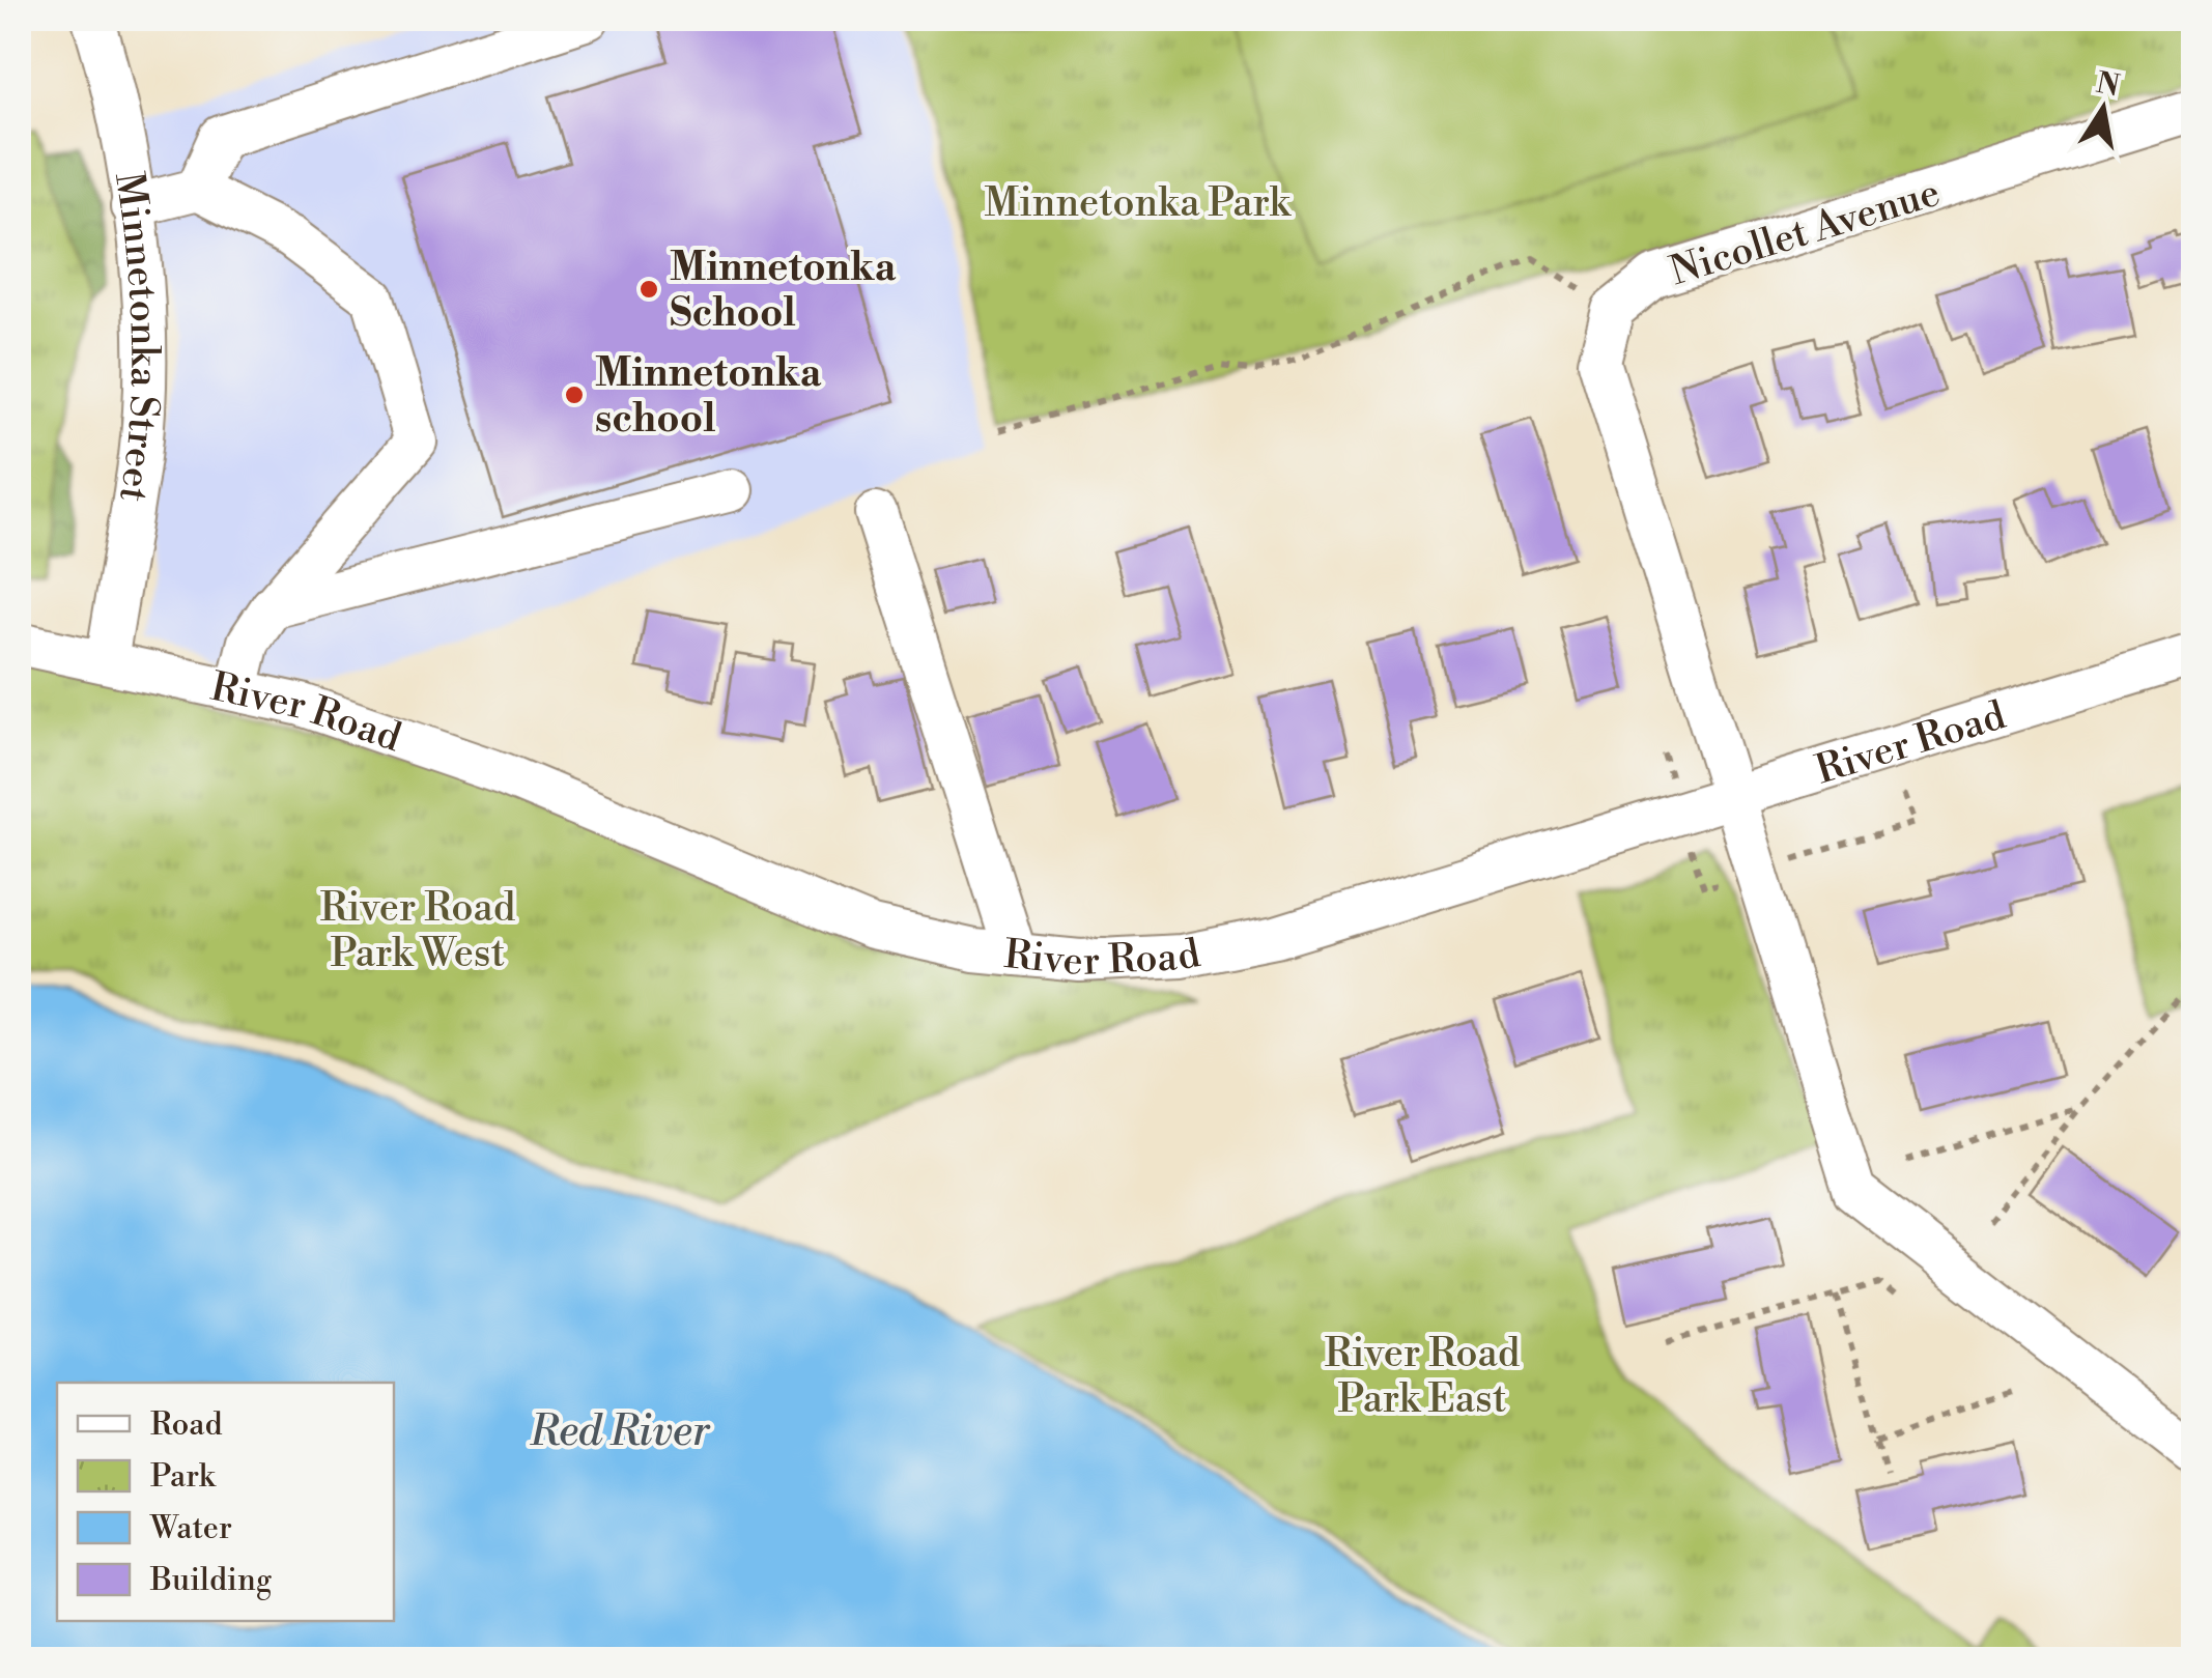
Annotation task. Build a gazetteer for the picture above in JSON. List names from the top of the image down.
{
  "streets": {
    "street": ["Nicollet Avenue", "Minnetonka Street", "River Road"]
  },
  "crossings": [
    ["Minnetonka Street", "River Road"]
  ],
  "water": ["Red River"],
  "parks": ["Minnetonka Park", "River Road Park West", "River Road Park East"],
  "places": ["Minnetonka School", "Minnetonka school"],
  "legend": [
    "Road",
    "Park",
    "Water",
    "Building"
  ],
  "north": "top"
}
